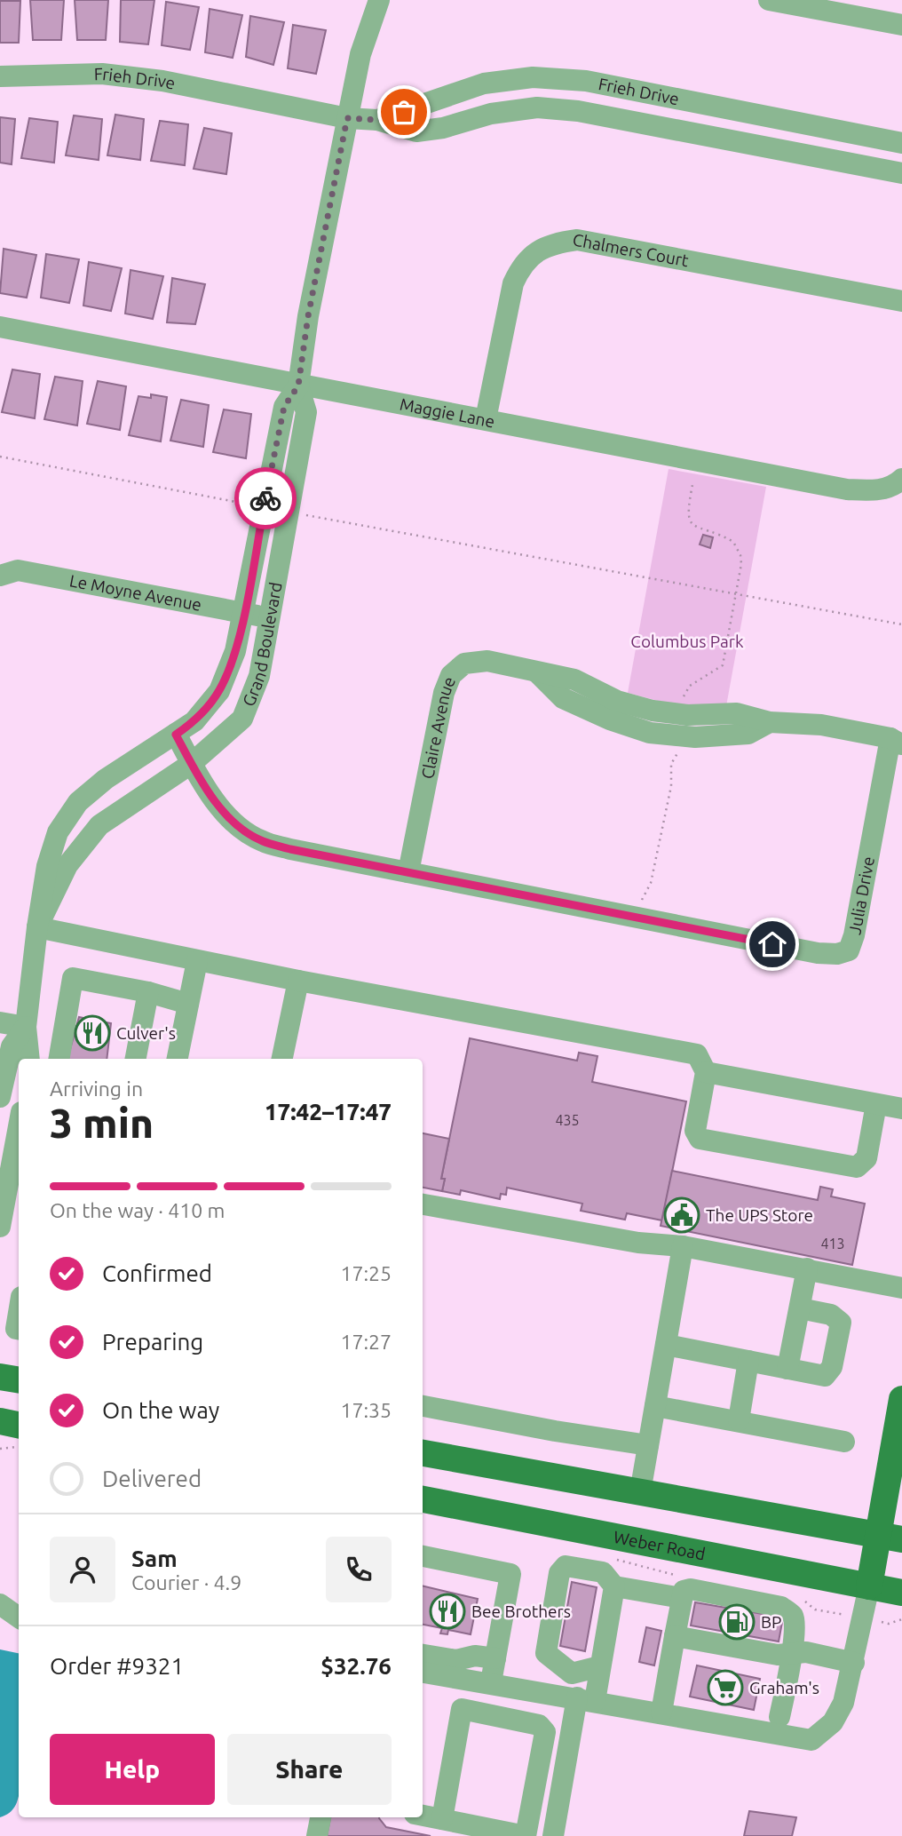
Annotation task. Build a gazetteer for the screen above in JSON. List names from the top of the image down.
{
  "streets": {
    "main road": ["Weber Road"],
    "street": [
      "Frieh Drive",
      "Chalmers Court",
      "Maggie Lane",
      "Le Moyne Avenue",
      "Grand Boulevard",
      "Claire Avenue",
      "Julia Drive"
    ]
  },
  "crossings": [
    ["Frieh Drive", "Grand Boulevard"],
    ["Chalmers Court", "Maggie Lane"],
    ["Maggie Lane", "Grand Boulevard"],
    ["Le Moyne Avenue", "Grand Boulevard"],
    ["Grand Boulevard", "Julia Drive"],
    ["Claire Avenue", "Julia Drive"]
  ],
  "parks": ["Columbus Park"],
  "places": {
    "restaurant": ["Culver's", "Bee Brothers"],
    "public building": ["The UPS Store"],
    "fuel station": ["BP"],
    "supermarket": ["Graham's"]
  },
  "house_numbers": ["435", "413"],
  "page": {
    "heading": ["3 min", "Arriving in", "17:42–17:47"],
    "panel": [
      "Sam",
      "Courier · 4.9",
      "Order #9321",
      "$32.76"
    ],
    "bar": "On the way · 410 m",
    "list": [
      ["Confirmed", "17:25"],
      ["Preparing", "17:27"],
      ["On the way", "17:35"],
      "Delivered"
    ],
    "buttons": ["Help", "Share"]
  }
}
